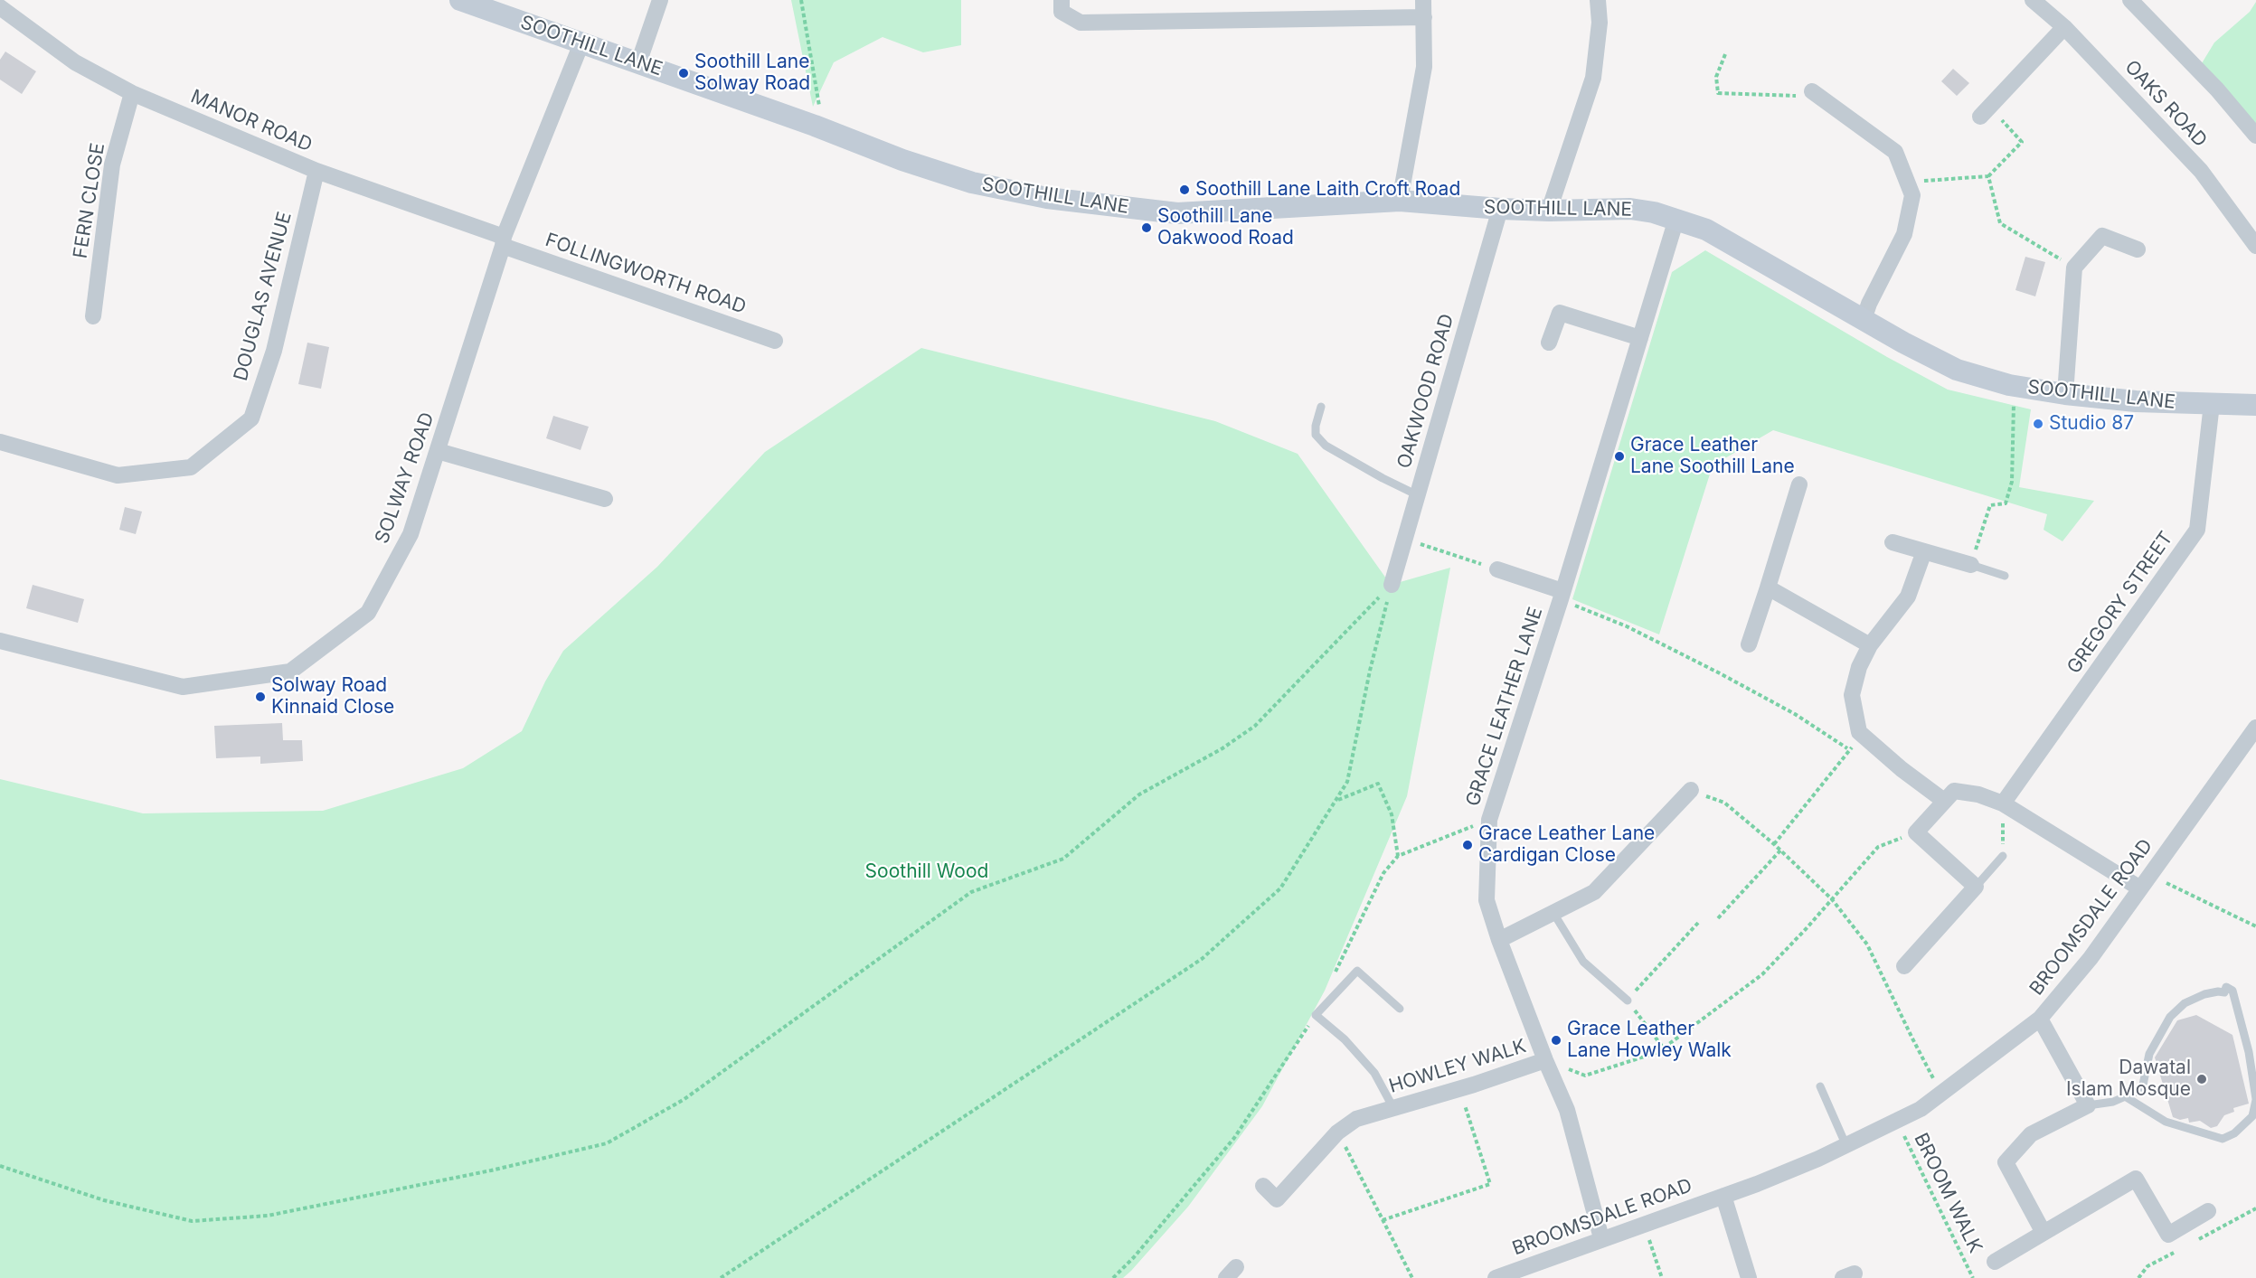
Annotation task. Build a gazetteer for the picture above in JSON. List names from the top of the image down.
{
  "streets": {
    "main road": ["SOOTHILL LANE"],
    "street": [
      "OAKS ROAD",
      "MANOR ROAD",
      "FERN CLOSE",
      "FOLLINGWORTH ROAD",
      "DOUGLAS AVENUE",
      "OAKWOOD ROAD",
      "SOLWAY ROAD",
      "GREGORY STREET",
      "GRACE LEATHER LANE",
      "BROOMSDALE ROAD",
      "HOWLEY WALK"
    ],
    "path": ["BROOM WALK"]
  },
  "crossings": [
    ["SOOTHILL LANE", "OAKWOOD ROAD"],
    ["SOOTHILL LANE", "SOLWAY ROAD"],
    ["SOOTHILL LANE", "GREGORY STREET"],
    ["SOOTHILL LANE", "GRACE LEATHER LANE"],
    ["MANOR ROAD", "FERN CLOSE"],
    ["MANOR ROAD", "FOLLINGWORTH ROAD"],
    ["MANOR ROAD", "DOUGLAS AVENUE"],
    ["MANOR ROAD", "SOLWAY ROAD"],
    ["FOLLINGWORTH ROAD", "SOLWAY ROAD"],
    ["GRACE LEATHER LANE", "BROOMSDALE ROAD"],
    ["GRACE LEATHER LANE", "HOWLEY WALK"],
    ["BROOMSDALE ROAD", "BROOM WALK"]
  ],
  "parks": ["Soothill Wood"],
  "places": [
    "Soothill Lane Solway Road",
    "Soothill Lane Laith Croft Road",
    "Soothill Lane Oakwood Road",
    "Studio 87",
    "Grace Leather Lane Soothill Lane",
    "Solway Road Kinnaid Close",
    "Grace Leather Lane Cardigan Close",
    "Grace Leather Lane Howley Walk",
    "Dawatal Islam Mosque"
  ]
}
